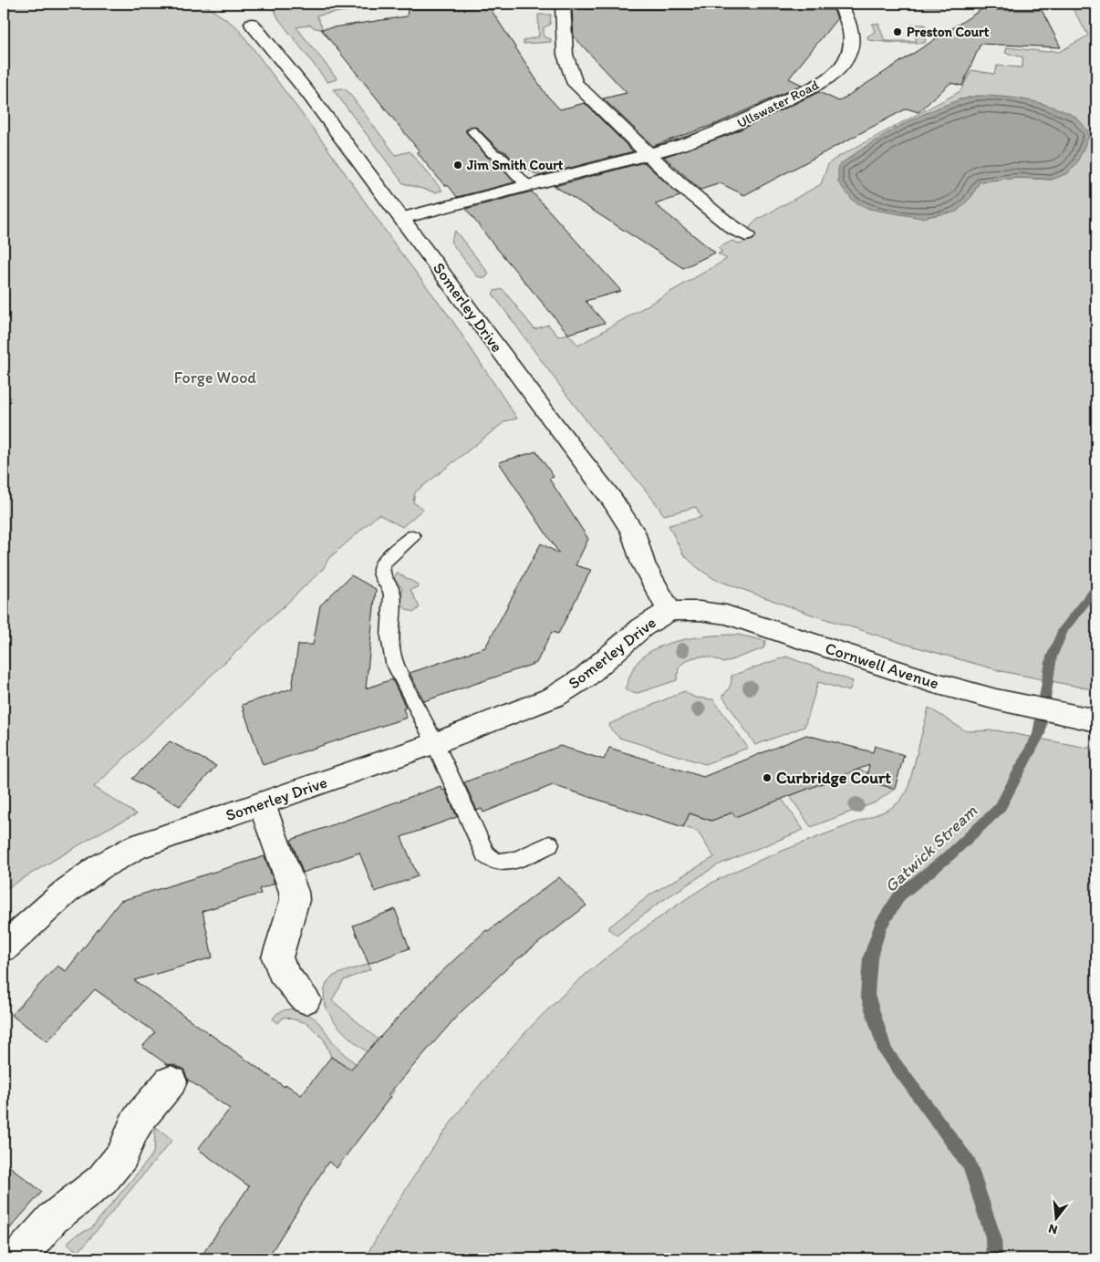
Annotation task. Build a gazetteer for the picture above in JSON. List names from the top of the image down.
{
  "streets": {
    "street": ["Ullswater Road", "Somerley Drive", "Cornwell Avenue"]
  },
  "crossings": [
    ["Ullswater Road", "Somerley Drive"],
    ["Somerley Drive", "Cornwell Avenue"]
  ],
  "water": ["Gatwick Stream"],
  "parks": ["Forge Wood"],
  "places": ["Preston Court", "Jim Smith Court", "Curbridge Court"],
  "north": "bottom"
}
